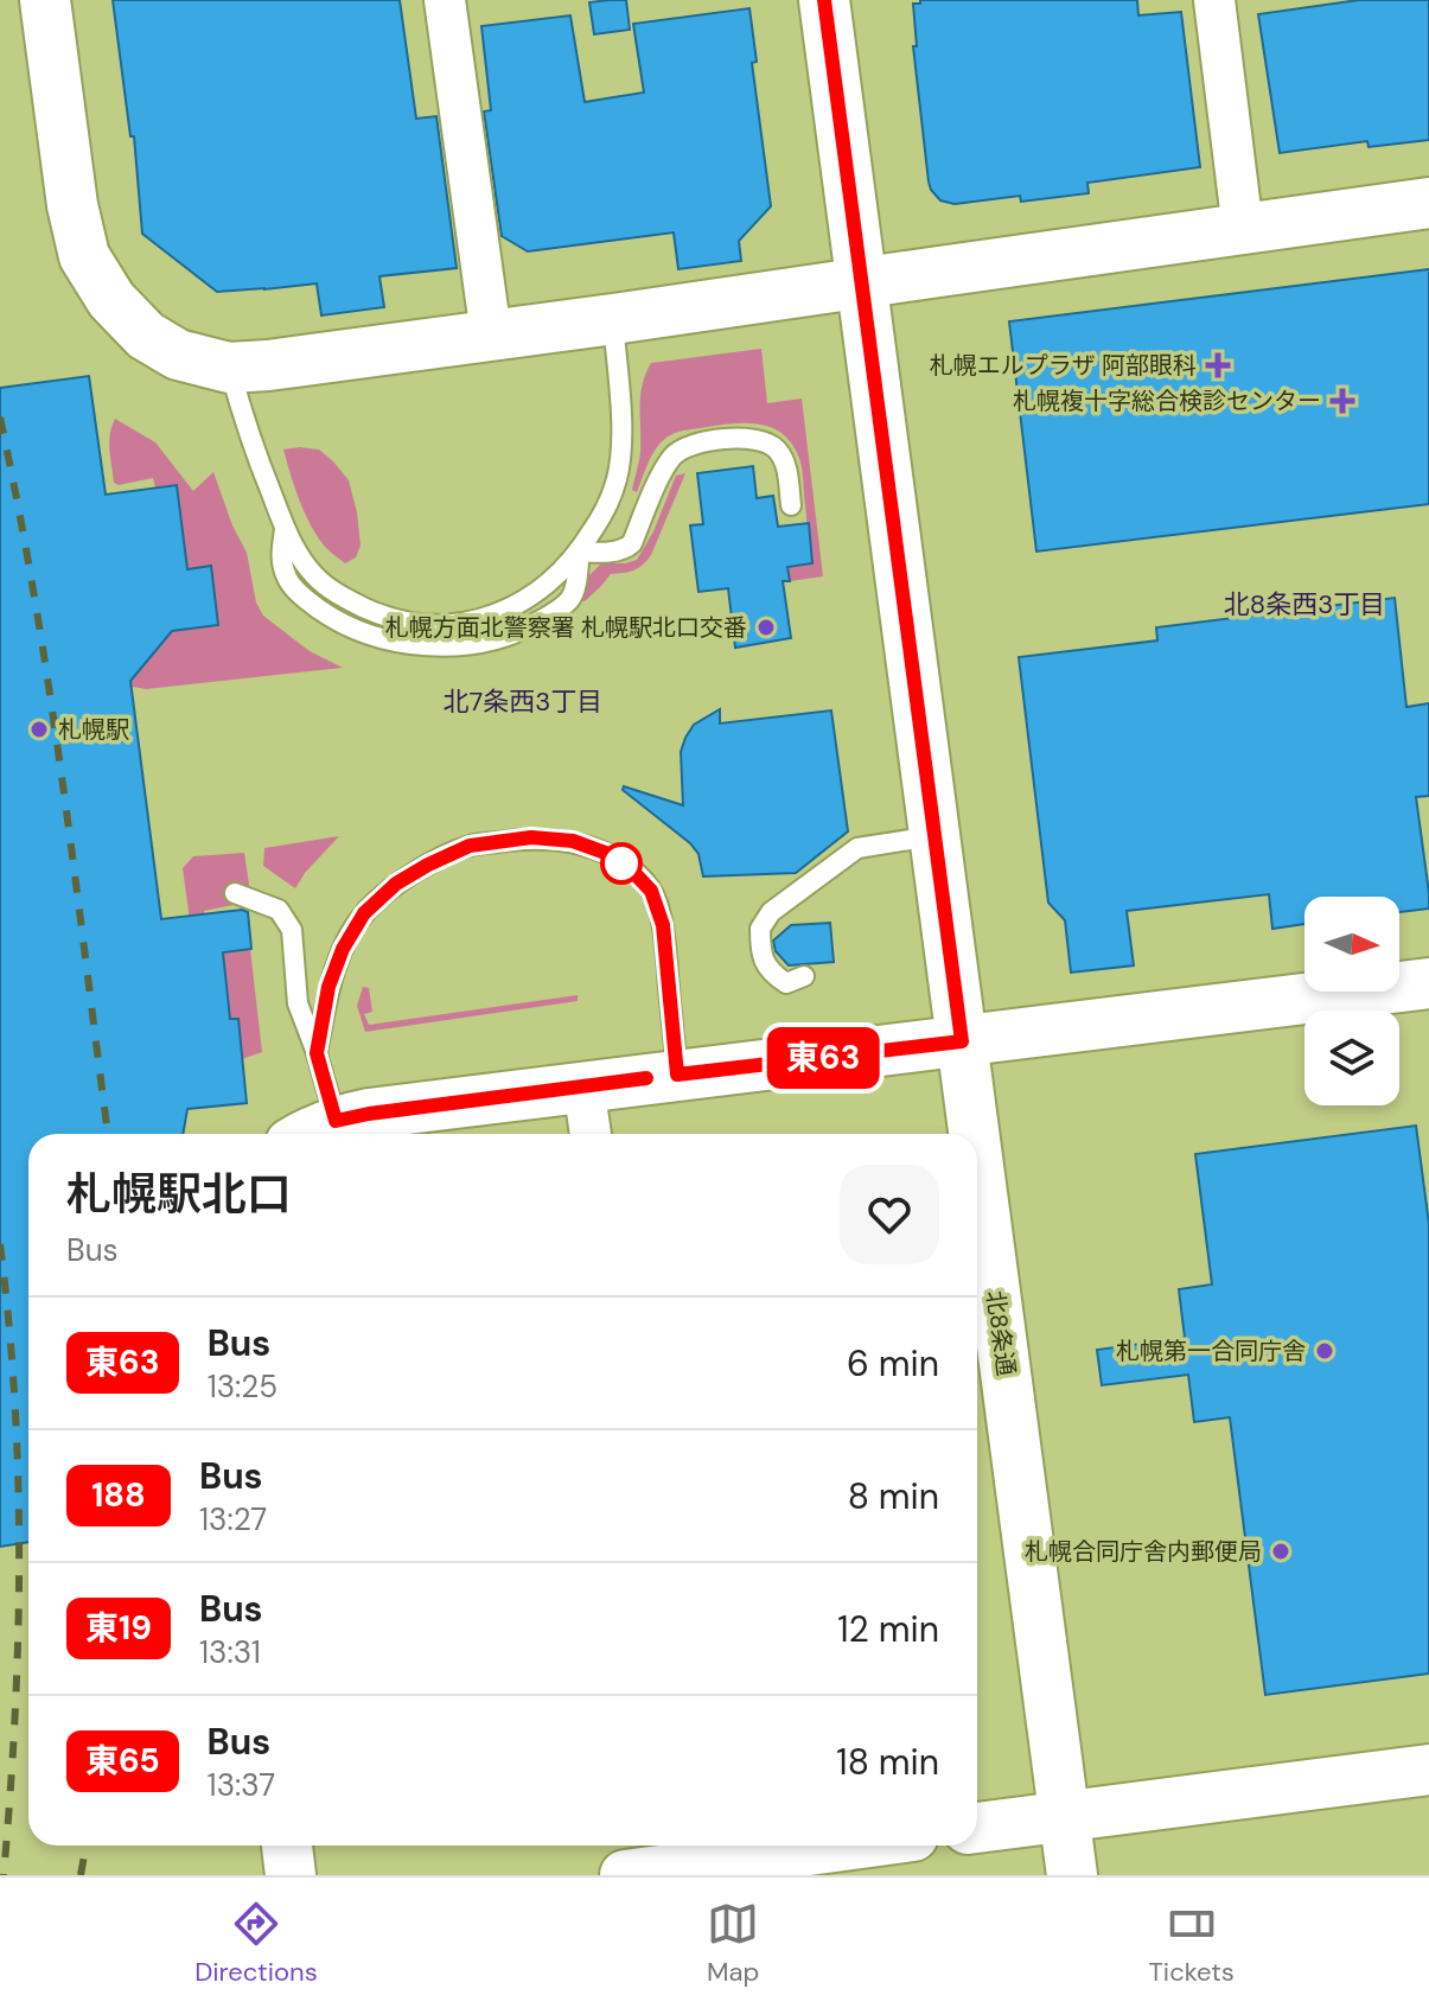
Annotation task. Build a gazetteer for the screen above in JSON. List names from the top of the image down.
{
  "streets": {
    "street": ["北8条通"]
  },
  "districts": ["北8条西3丁目", "北7条西3丁目"],
  "places": {
    "health": ["札幌エルプラザ 阿部眼科", "札幌複十字総合検診センター"],
    "other": [
      "札幌方面北警察署 札幌駅北口交番",
      "札幌駅",
      "札幌第一合同庁舎",
      "札幌合同庁舎内郵便局"
    ]
  },
  "lines": ["bus line 東63"],
  "north": "right",
  "page": {
    "on_map": "東63",
    "heading": ["札幌駅北口", "Bus"],
    "list": [
      {
        "mark": "東63",
        "name": "Bus",
        "note": "13:25",
        "value": "6 min"
      },
      {
        "mark": "188",
        "name": "Bus",
        "note": "13:27",
        "value": "8 min"
      },
      {
        "mark": "東19",
        "name": "Bus",
        "note": "13:31",
        "value": "12 min"
      },
      {
        "mark": "東65",
        "name": "Bus",
        "note": "13:37",
        "value": "18 min"
      }
    ],
    "tabs": ["Directions", "Map", "Tickets"]
  }
}
